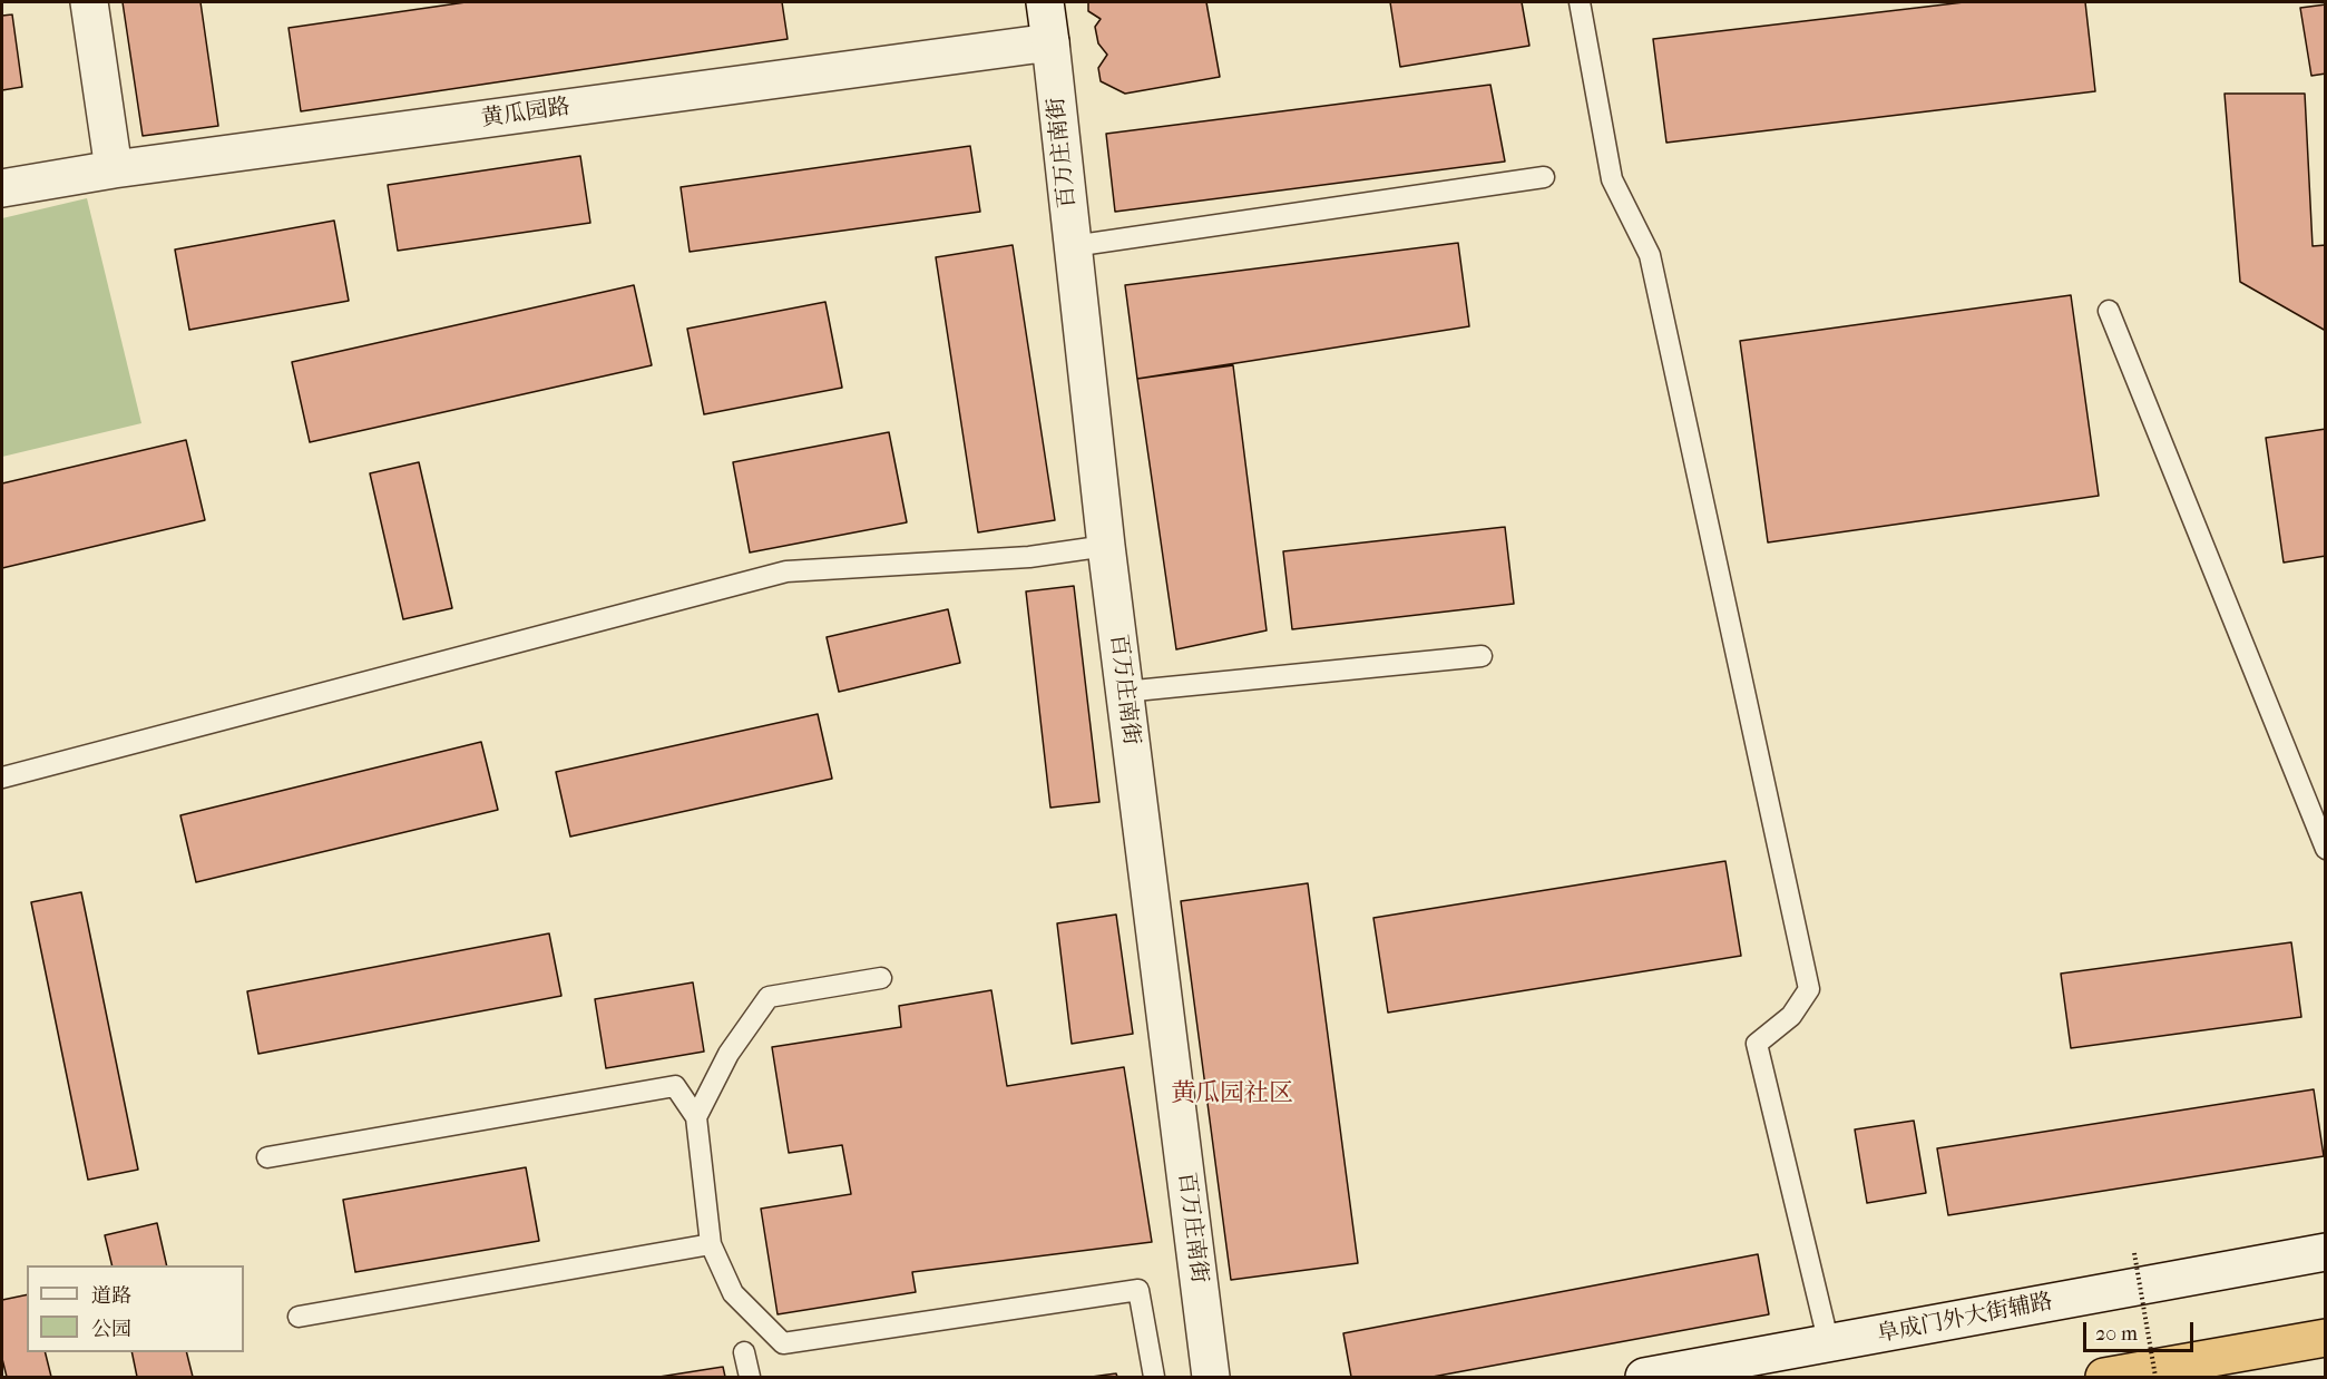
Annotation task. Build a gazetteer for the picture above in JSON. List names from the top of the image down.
{
  "streets": {
    "street": ["黄瓜园路", "百万庄南街", "阜成门外大街辅路"]
  },
  "crossings": [
    ["黄瓜园路", "百万庄南街"]
  ],
  "districts": ["黄瓜园社区"],
  "legend": ["道路", "公园"],
  "scale_bar": "20 m"
}
